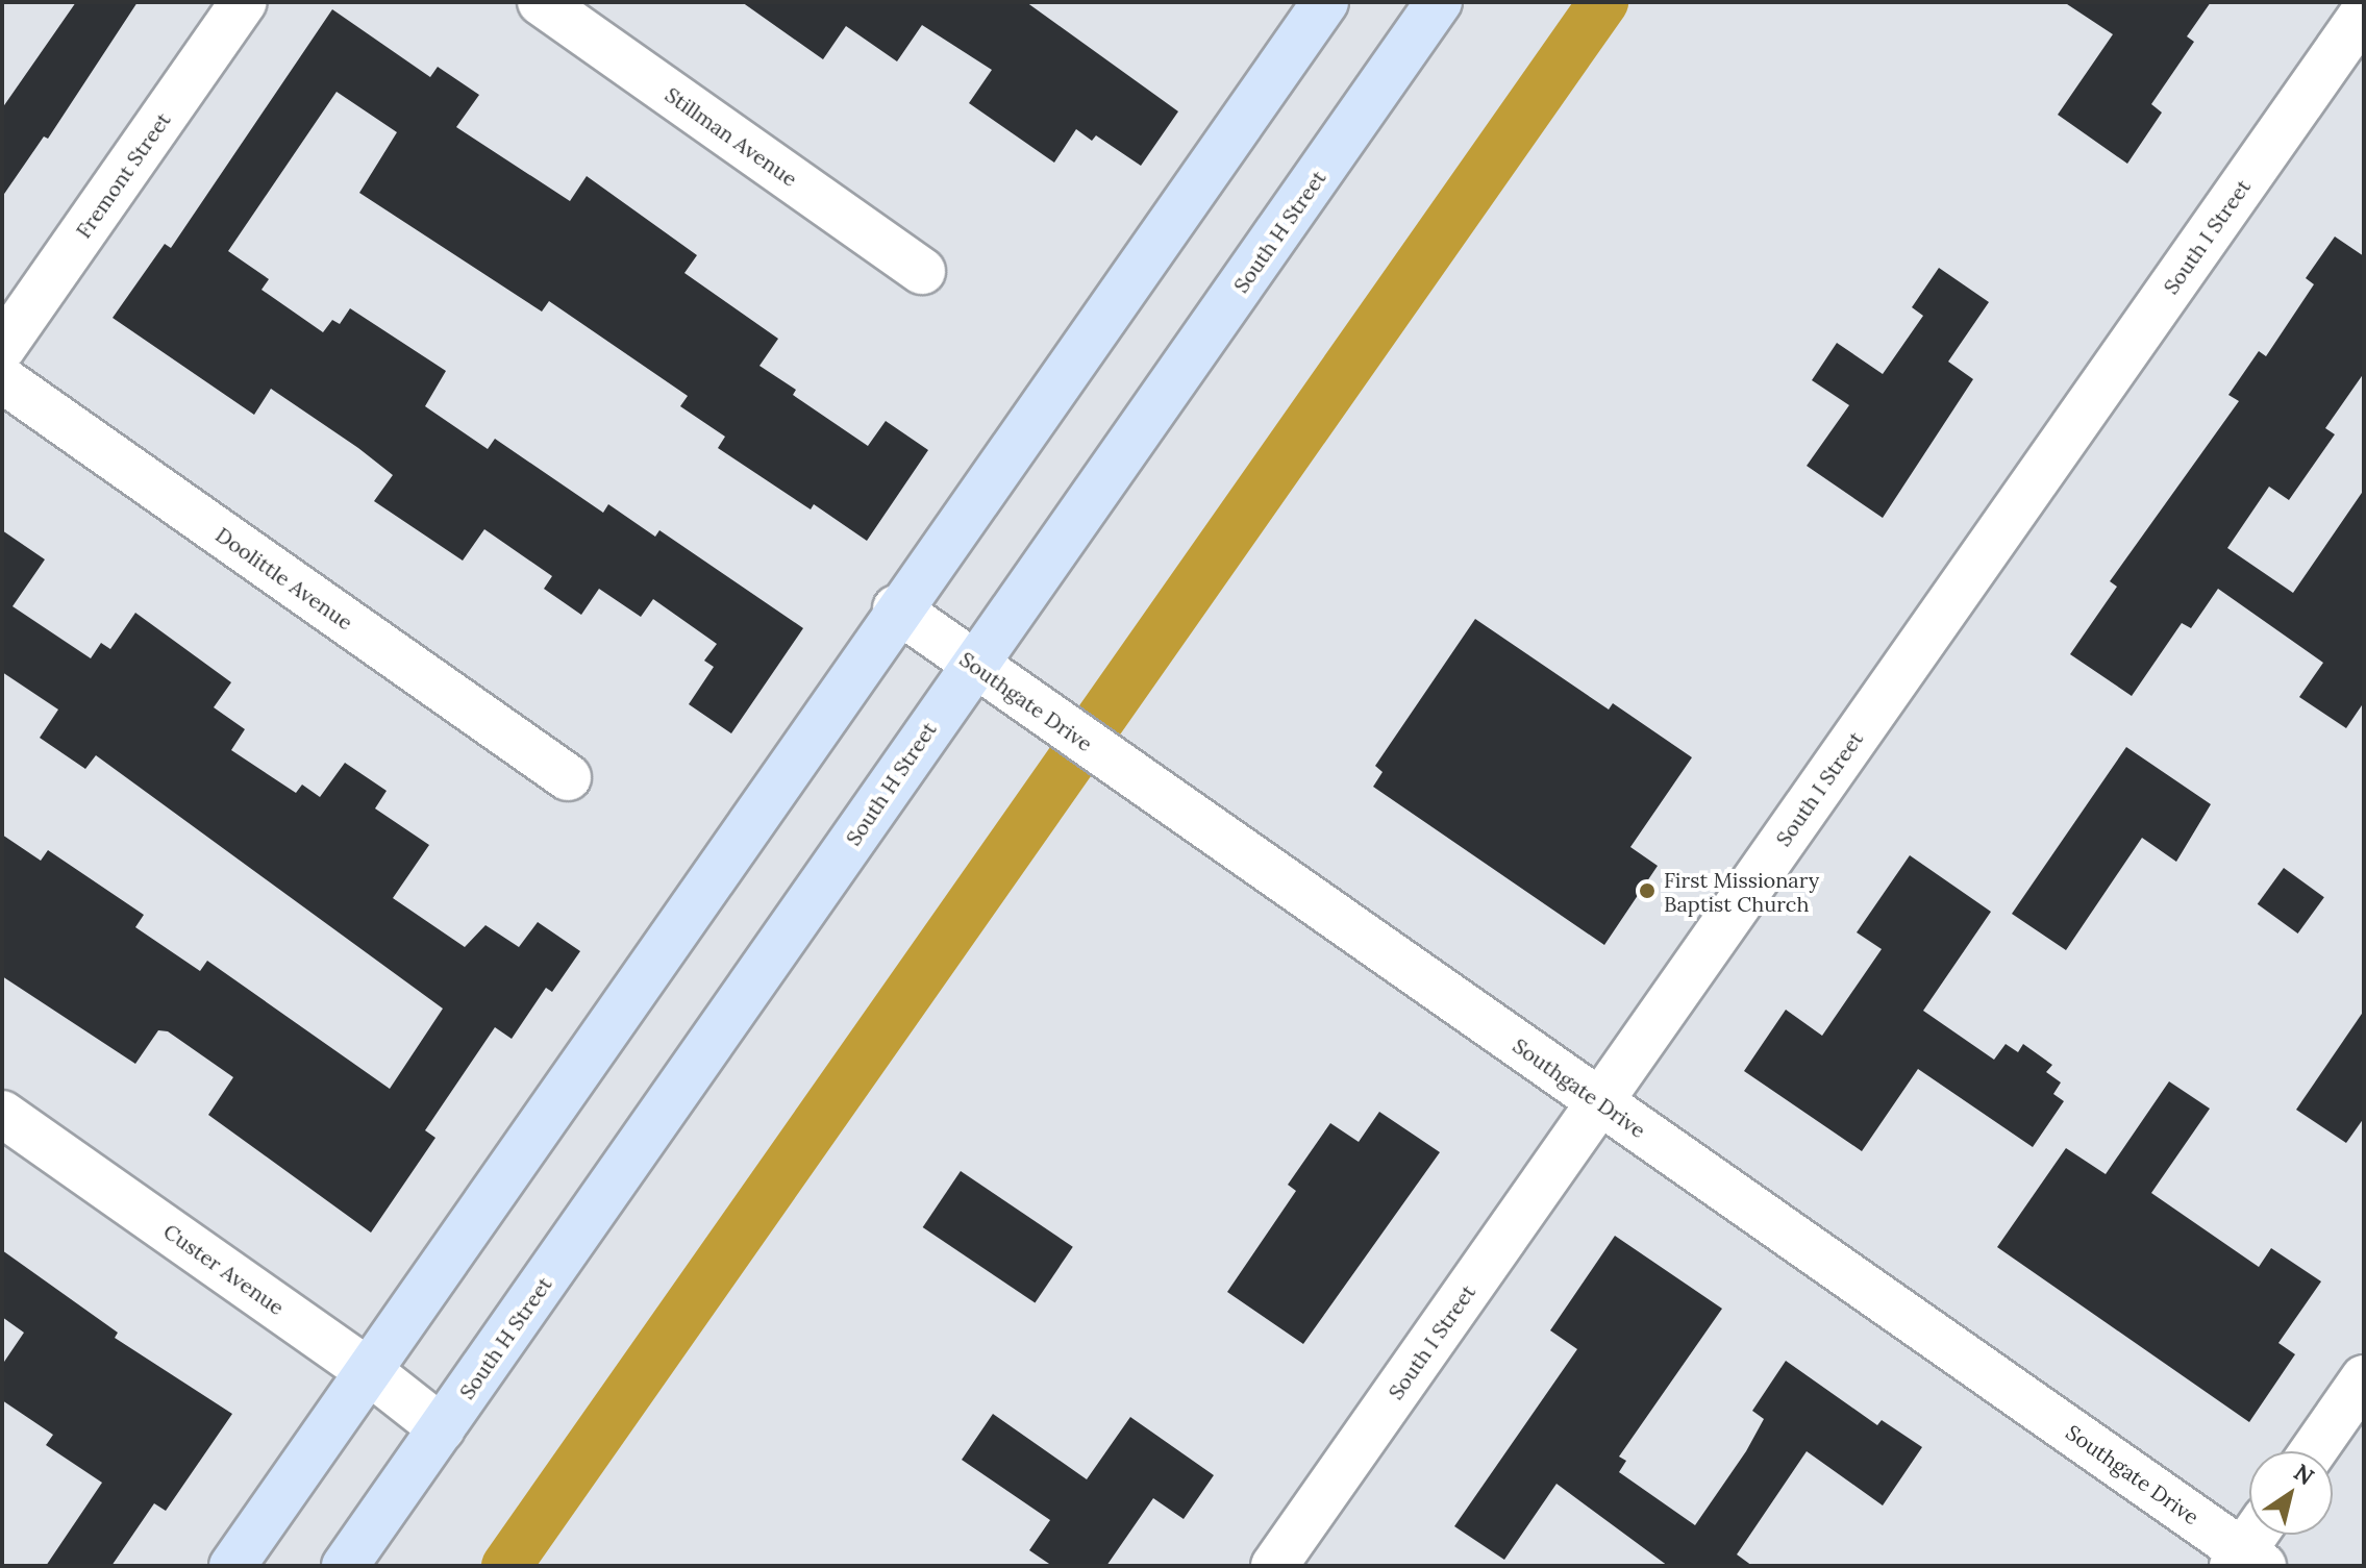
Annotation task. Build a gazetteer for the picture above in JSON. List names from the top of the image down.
{
  "streets": {
    "street": [
      "Stillman Avenue",
      "Fremont Street",
      "South H Street",
      "South I Street",
      "Doolittle Avenue",
      "Southgate Drive",
      "Custer Avenue"
    ]
  },
  "crossings": [
    ["South H Street", "Southgate Drive"],
    ["South H Street", "Custer Avenue"],
    ["South I Street", "Southgate Drive"]
  ],
  "places": ["First Missionary Baptist Church"],
  "north": "top right"
}
